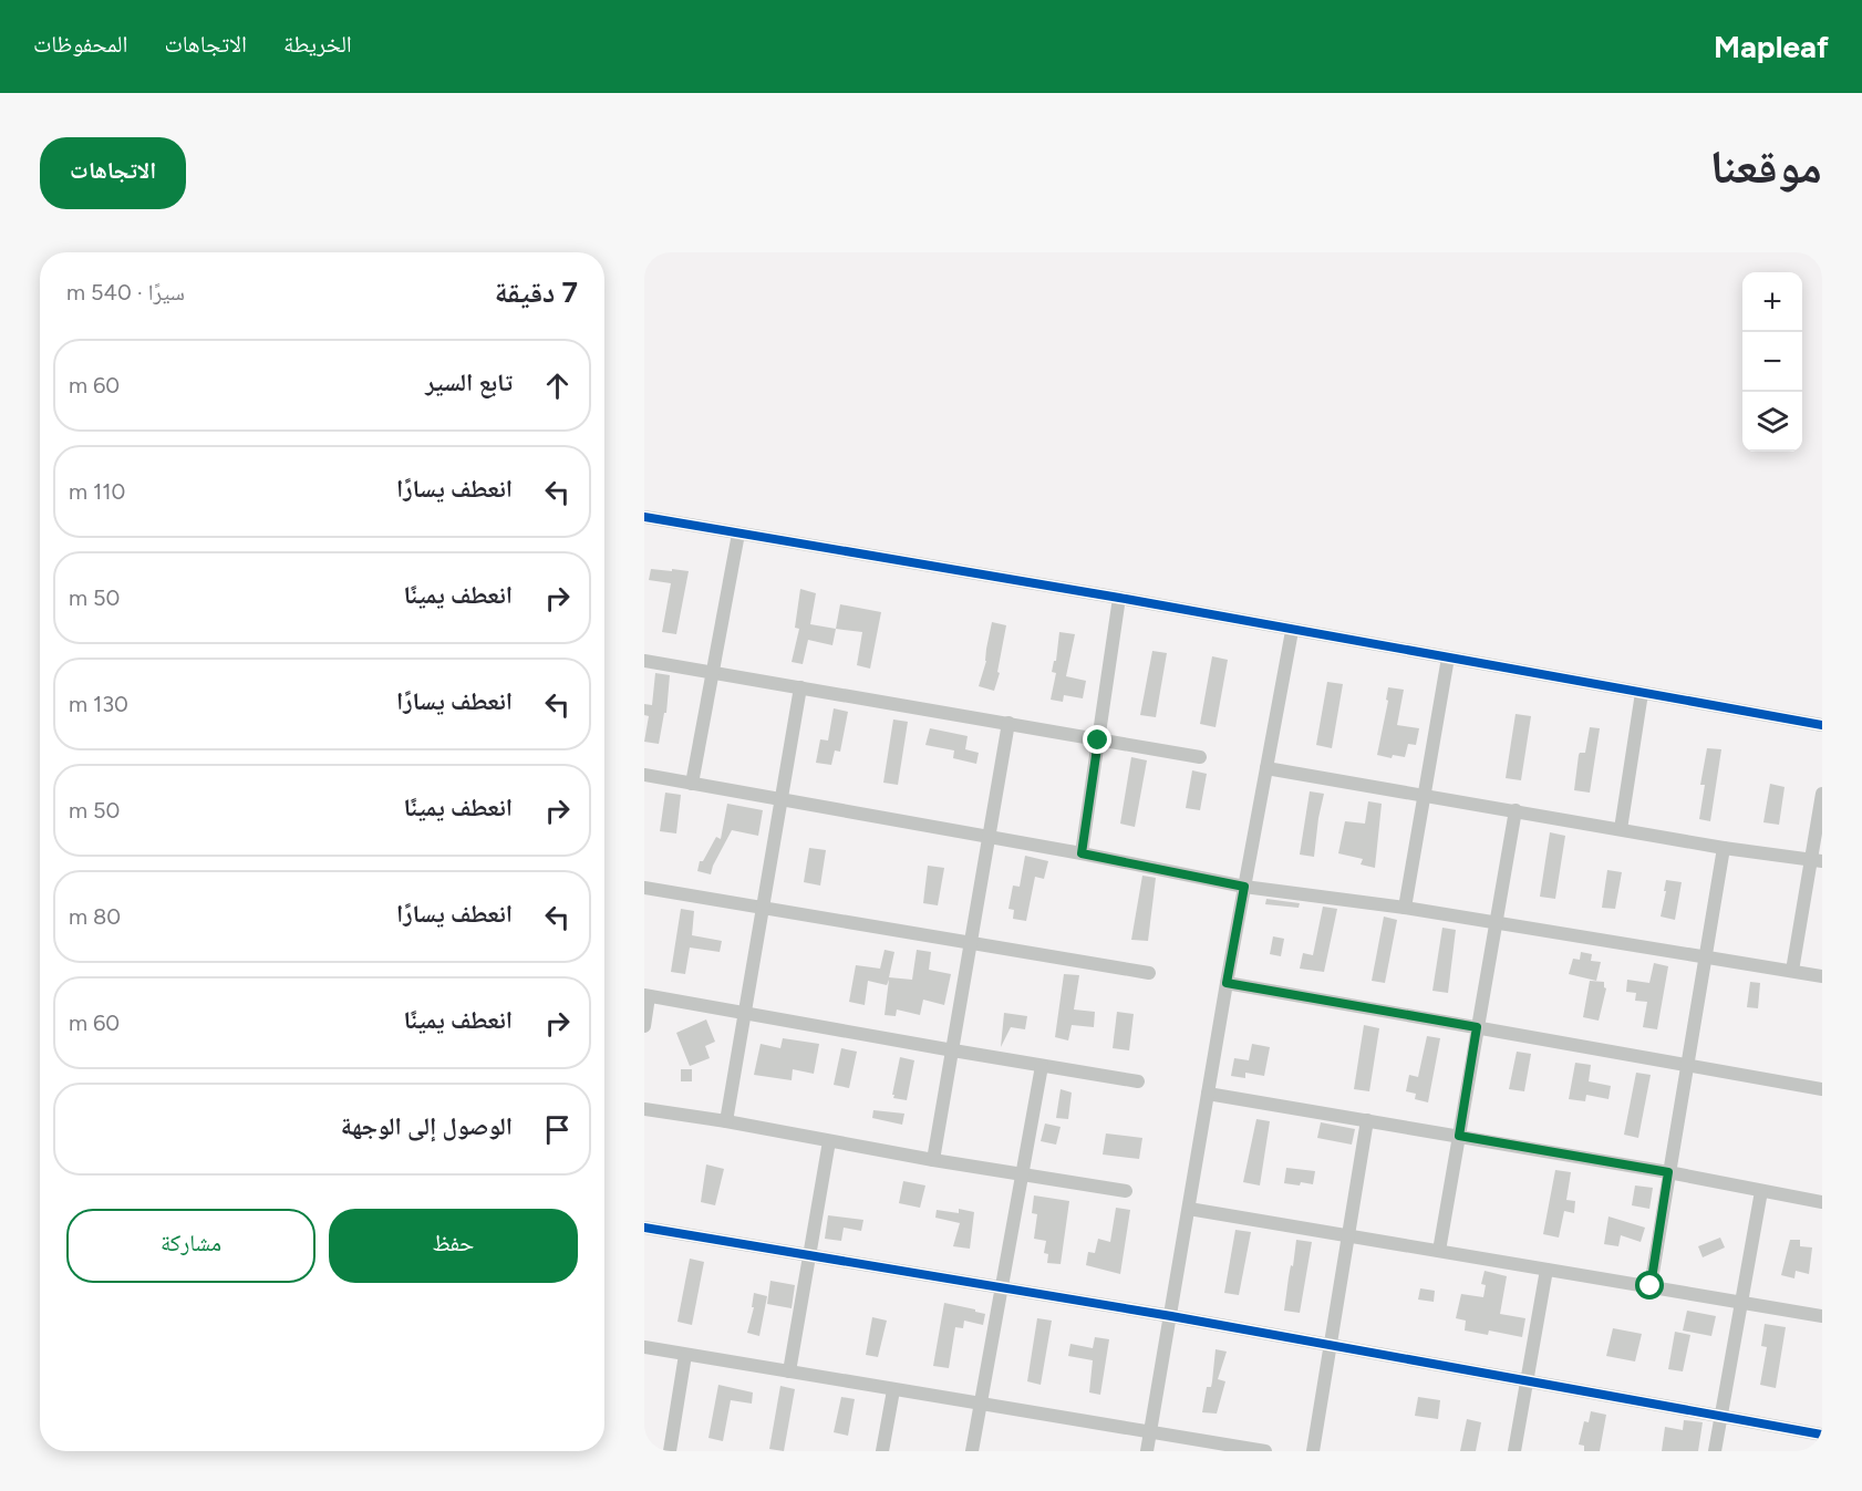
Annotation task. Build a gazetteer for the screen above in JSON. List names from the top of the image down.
{
  "page": {
    "header": "Mapleaf",
    "nav": ["الخريطة", "الاتجاهات", "المحفوظات"],
    "title": "موقعنا",
    "buttons": [
      "الاتجاهات",
      ["حفظ", "مشاركة"]
    ],
    "heading": ["7 دقيقة", "سيرًا · 540 m"],
    "map_buttons": ["+", "−"],
    "list": [
      ["تابع السير", "60 m"],
      ["انعطف يسارًا", "110 m"],
      ["انعطف يمينًا", "50 m"],
      ["انعطف يسارًا", "130 m"],
      ["انعطف يمينًا", "50 m"],
      ["انعطف يسارًا", "80 m"],
      ["انعطف يمينًا", "60 m"],
      "الوصول إلى الوجهة"
    ]
  }
}
